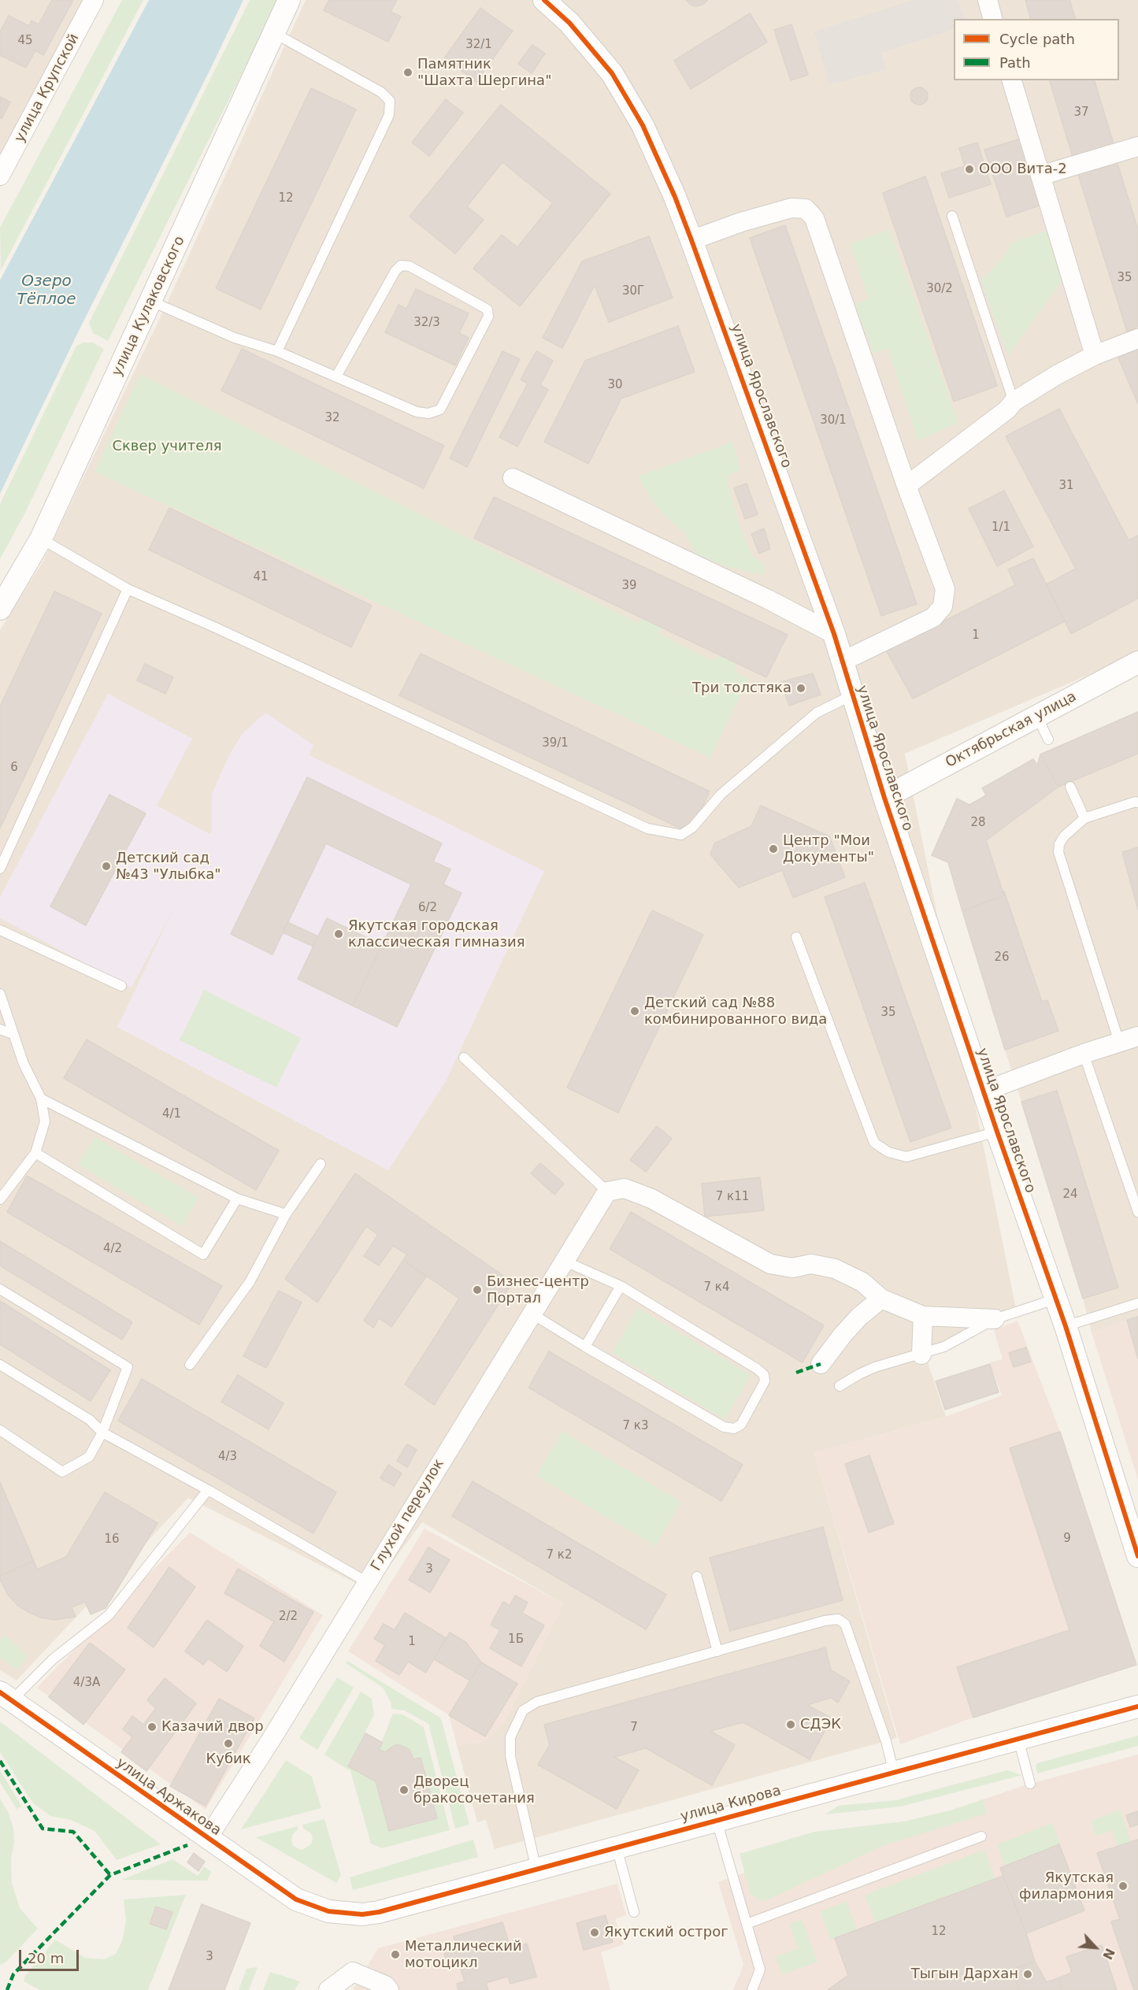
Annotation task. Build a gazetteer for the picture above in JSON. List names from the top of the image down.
{
  "streets": {
    "street": [
      "улица Крупской",
      "улица Кулаковского",
      "улица Ярославского",
      "Октябрьская улица",
      "Глухой переулок",
      "улица Аржакова",
      "улица Кирова"
    ]
  },
  "crossings": [
    ["улица Ярославского", "Октябрьская улица"],
    ["Глухой переулок", "улица Аржакова"],
    ["улица Аржакова", "улица Кирова"]
  ],
  "water": ["Озеро Тёплое"],
  "parks": ["Сквер учителя"],
  "places": [
    "Памятник \"Шахта Шергина\"",
    "ООО Вита-2",
    "Три толстяка",
    "Центр \"Мои Документы\"",
    "Детский сад №43 \"Улыбка\"",
    "Якутская городская классическая гимназия",
    "Детский сад №88 комбинированного вида",
    "Бизнес-центр Портал",
    "СДЭК",
    "Казачий двор",
    "Кубик",
    "Дворец бракосочетания",
    "Якутская филармония",
    "Якутский острог",
    "Металлический мотоцикл",
    "Тыгын Дархан"
  ],
  "house_numbers": [
    "45",
    "32/1",
    "37",
    "12",
    "35",
    "30/2",
    "30Г",
    "32/3",
    "30",
    "32",
    "30/1",
    "31",
    "1/1",
    "41",
    "39",
    "1",
    "39/1",
    "6",
    "28",
    "6/2",
    "26",
    "35",
    "4/1",
    "24",
    "7 к11",
    "4/2",
    "7 к4",
    "7 к3",
    "4/3",
    "9",
    "16",
    "7 к2",
    "3",
    "2/2",
    "1Б",
    "1",
    "4/3А",
    "7",
    "12",
    "3"
  ],
  "legend": ["Cycle path", "Path"],
  "scale_bar": "20 m",
  "north": "bottom right"
}
